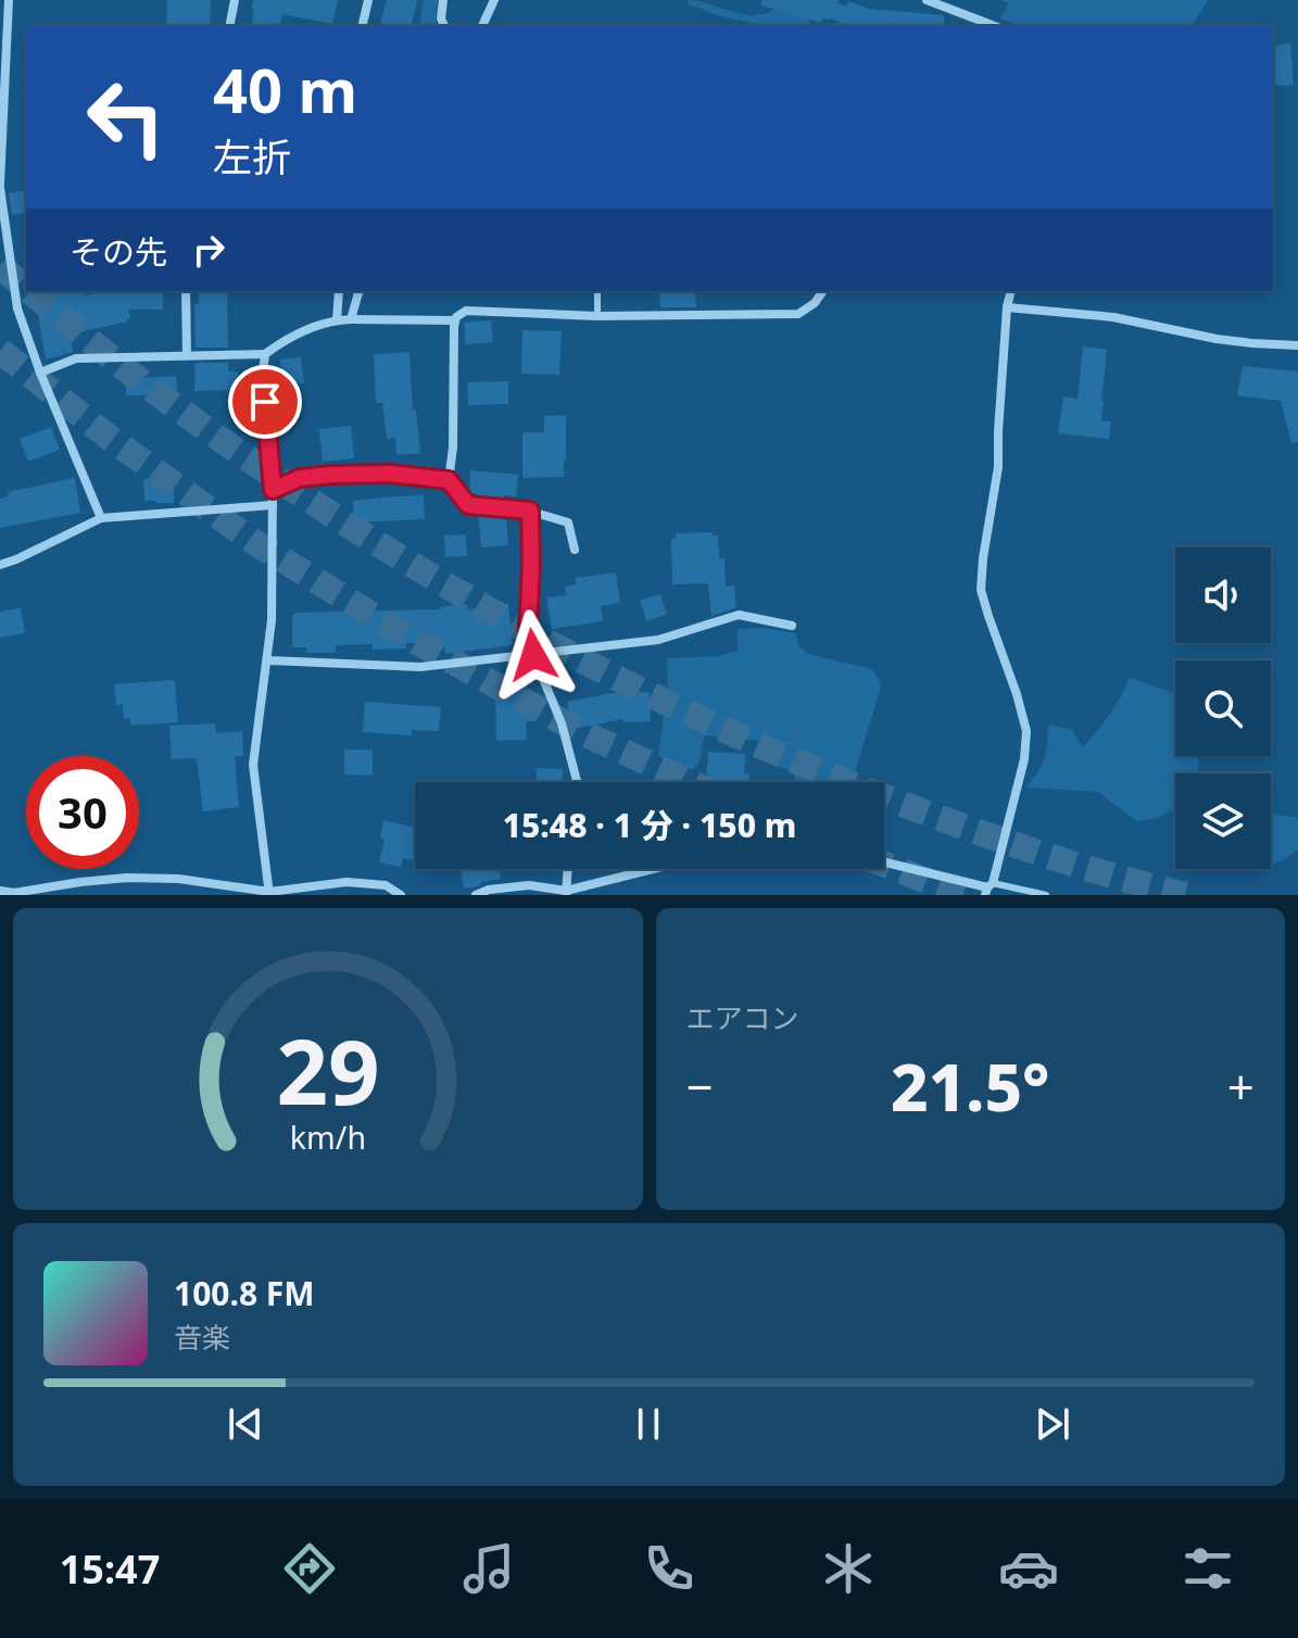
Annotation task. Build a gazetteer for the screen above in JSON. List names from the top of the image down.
{
  "page": {
    "turn": ["40 m", "左折"],
    "then": "その先",
    "limit": "30",
    "trip": "15:48 · 1 分 · 150 m",
    "tile": "エアコン",
    "heat": ["−", "21.5°", "+"],
    "song": ["100.8 FM", "音楽"],
    "tabs": "15:47",
    "gauge": ["29", "km/h"]
  }
}
